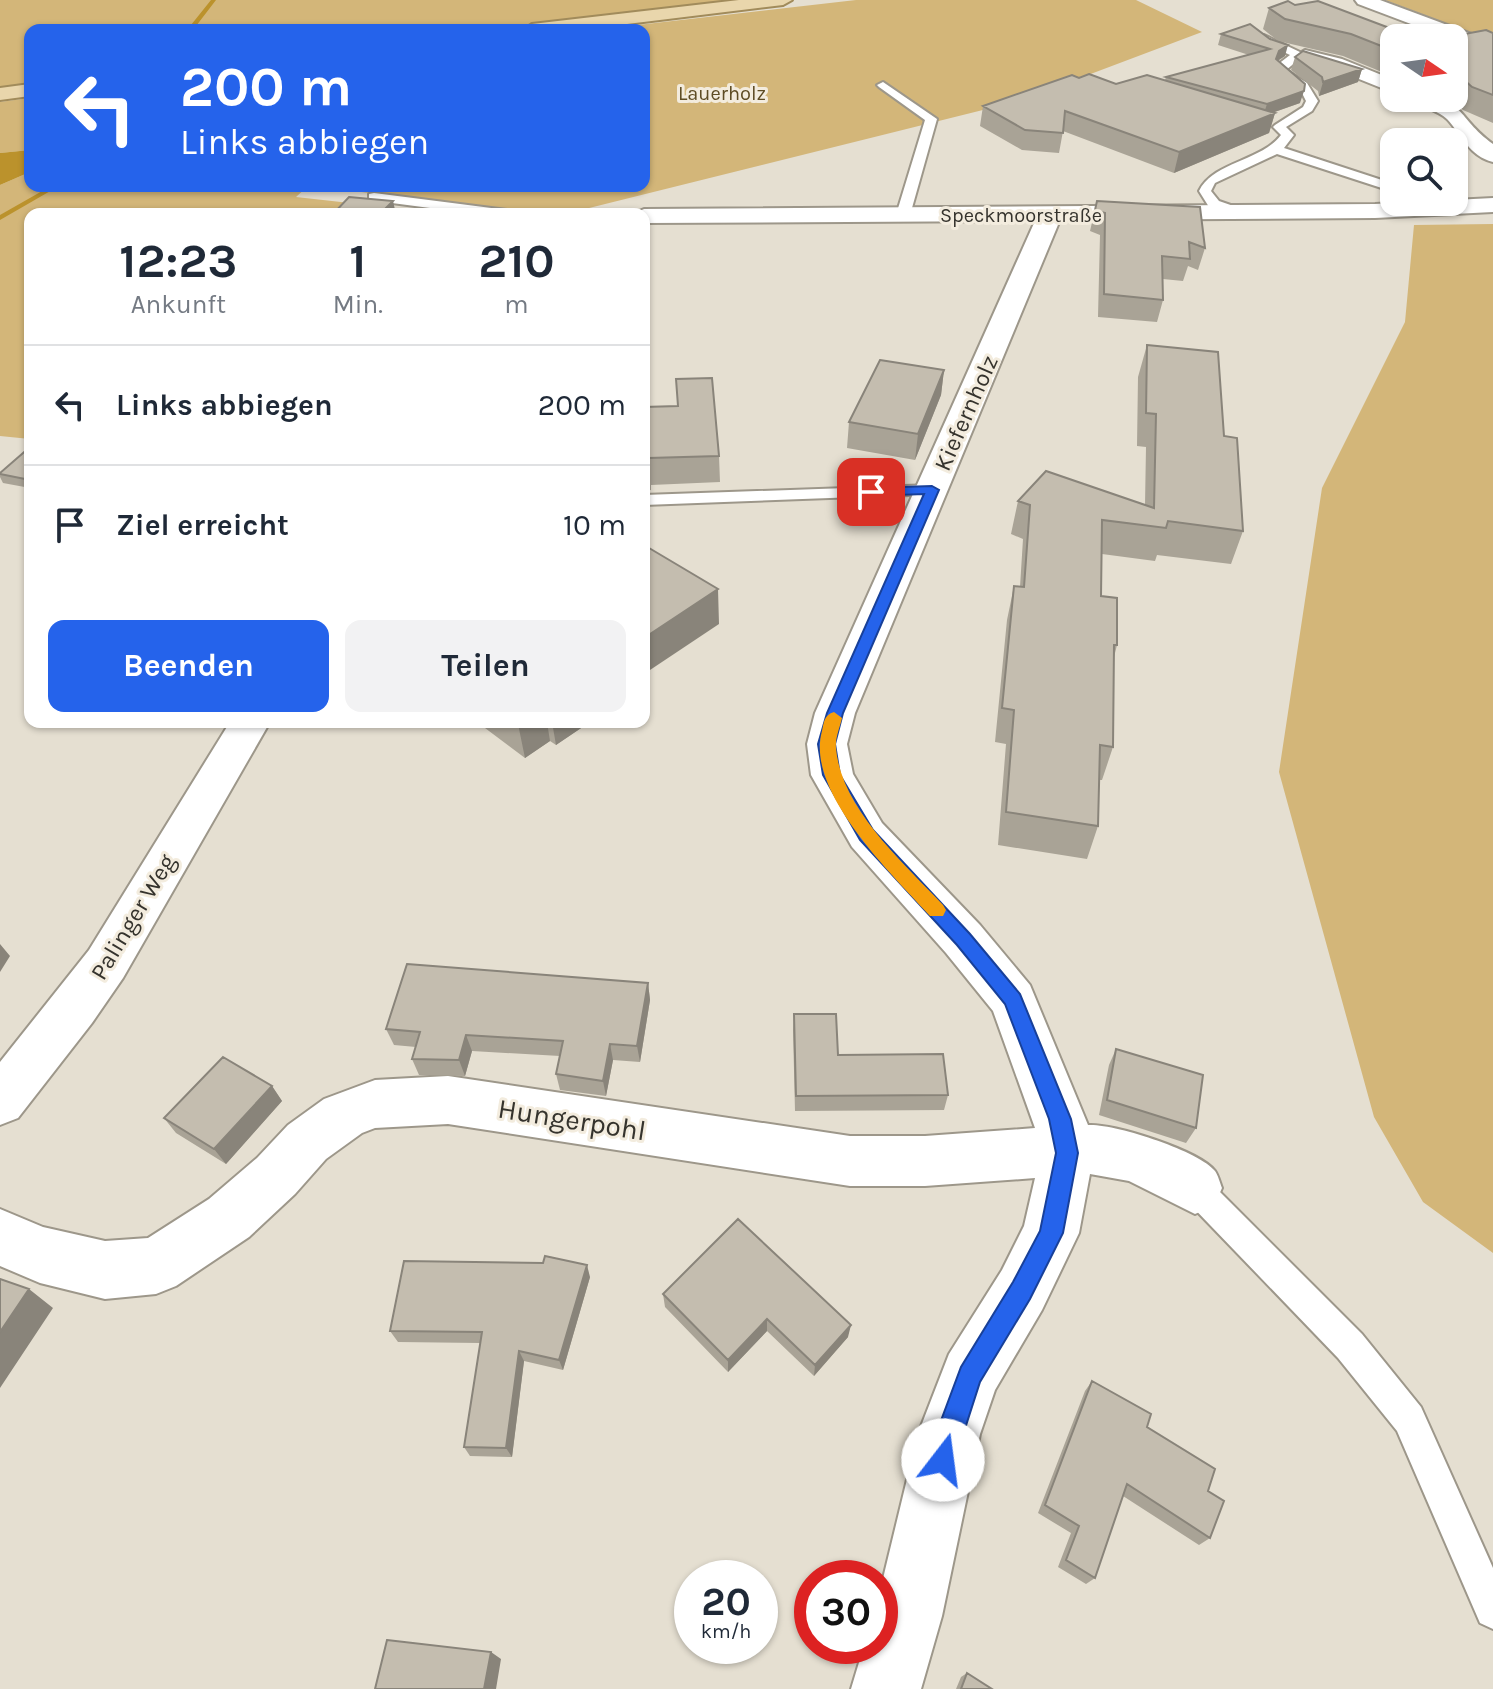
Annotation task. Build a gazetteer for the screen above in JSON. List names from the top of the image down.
{
  "streets": {
    "street": [
      "Speckmoorstraße",
      "Kiefernholz",
      "Palinger Weg",
      "Hungerpohl"
    ]
  },
  "crossings": [
    ["Speckmoorstraße", "Kiefernholz"],
    ["Kiefernholz", "Hungerpohl"]
  ],
  "parks": ["Lauerholz"],
  "north": "right",
  "page": {
    "turn": ["200 m", "Links abbiegen"],
    "eta": [
      "12:23",
      "Ankunft",
      "1",
      "Min.",
      "210",
      "m"
    ],
    "list": [
      {
        "name": "Links abbiegen",
        "value": "200 m"
      },
      {
        "name": "Ziel erreicht",
        "value": "10 m"
      }
    ],
    "buttons": ["Beenden", "Teilen"],
    "speed": "20 km/h",
    "limit": "30"
  }
}
